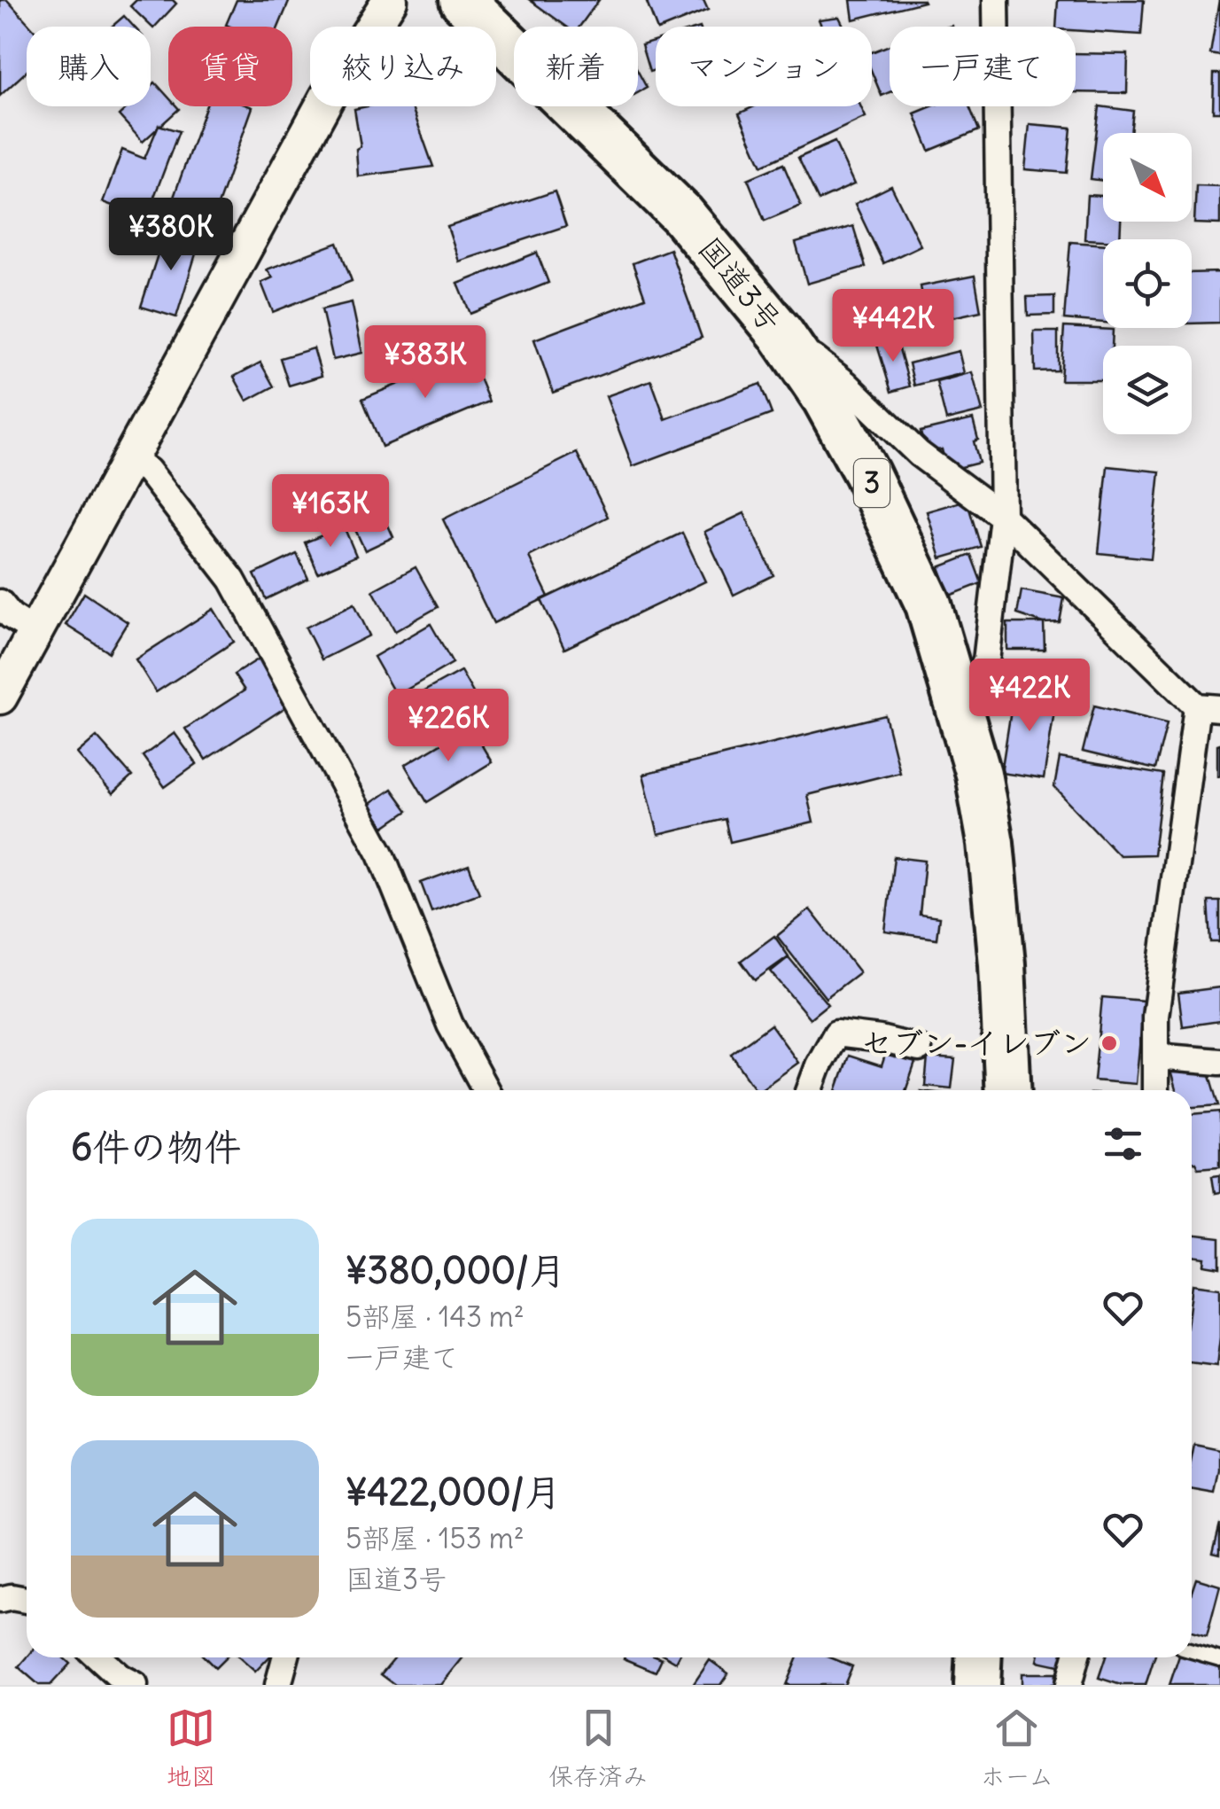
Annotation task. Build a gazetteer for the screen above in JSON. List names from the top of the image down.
{
  "streets": {
    "highway": ["国道3号", "3"]
  },
  "places": ["セブン-イレブン"],
  "north": "bottom right",
  "page": {
    "chip": [
      "購入",
      "賃貸",
      "絞り込み",
      "新着",
      "マンション",
      "一戸建て"
    ],
    "price": [
      "¥380K",
      "¥442K",
      "¥383K",
      "¥163K",
      "¥422K",
      "¥226K"
    ],
    "heading": "6件の物件",
    "list": [
      {
        "name": "¥380,000/月",
        "note": "5部屋 · 143 m² · 一戸建て"
      },
      {
        "name": "¥422,000/月",
        "note": "5部屋 · 153 m² · 国道3号"
      }
    ],
    "tabs": ["地図", "保存済み", "ホーム"]
  }
}
